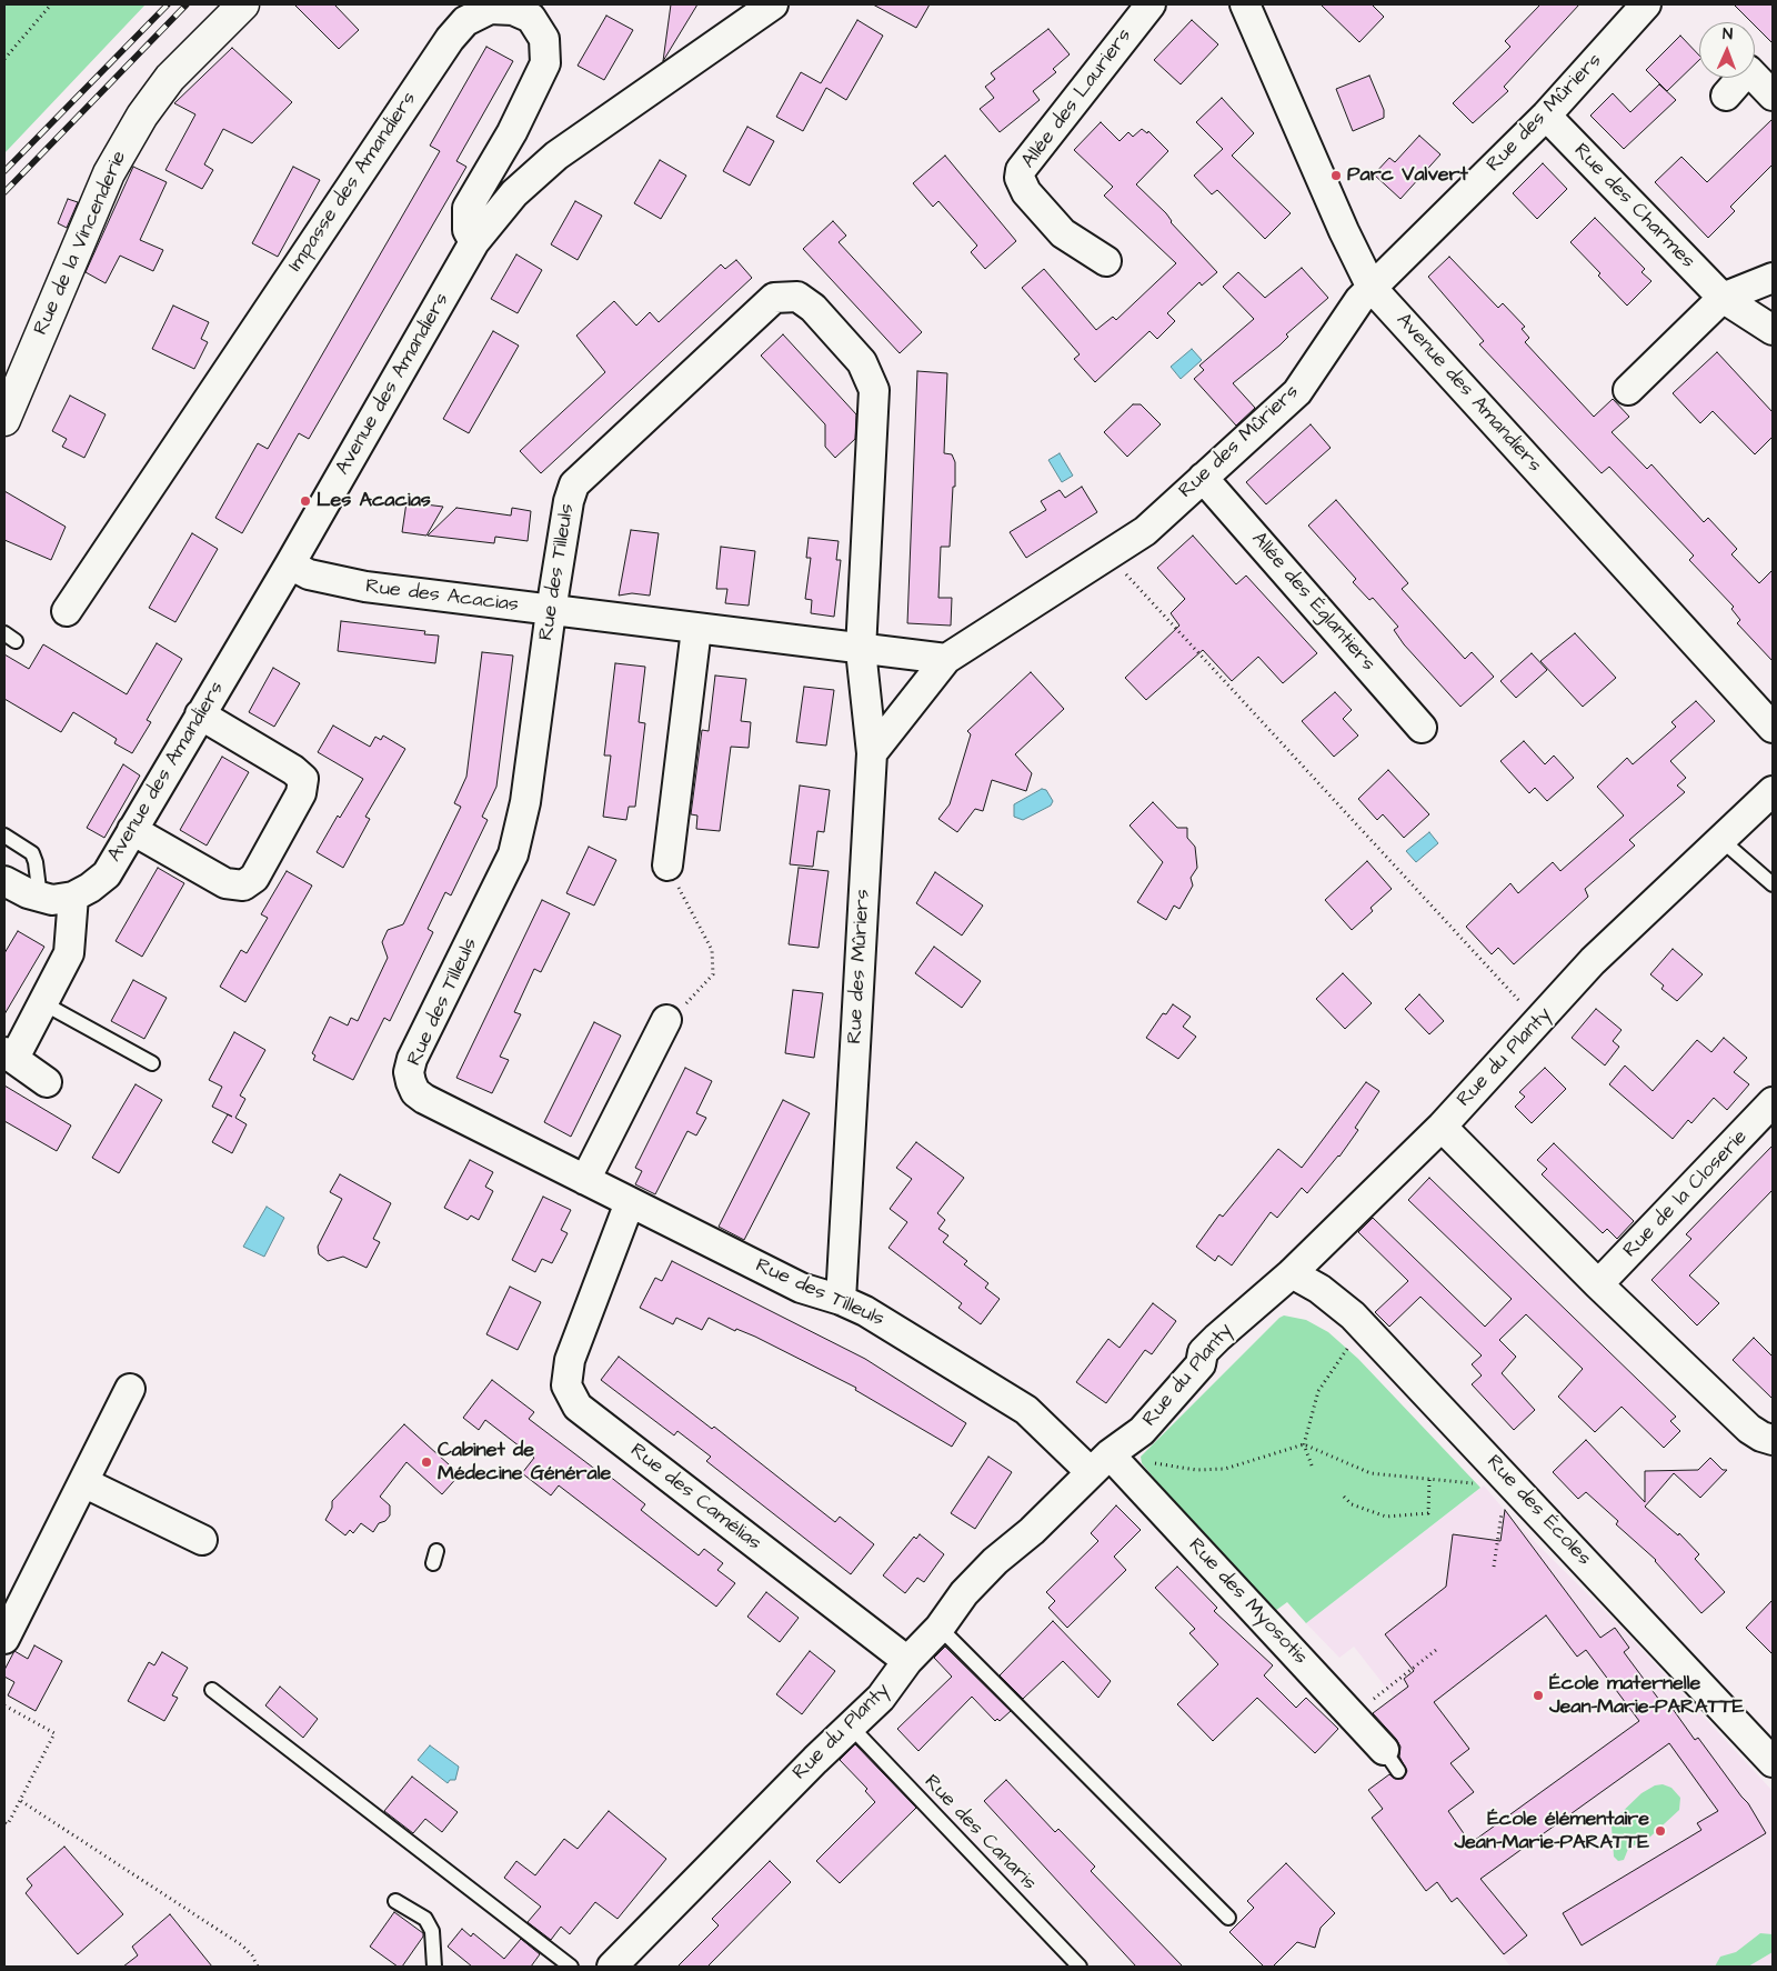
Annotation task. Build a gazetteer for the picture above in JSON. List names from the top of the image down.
{
  "streets": {
    "main road": ["Rue de la Vincenderie"],
    "street": [
      "Allée des Lauriers",
      "Rue des Mûriers",
      "Impasse des Amandiers",
      "Rue des Charmes",
      "Avenue des Amandiers",
      "Rue des Tilleuls",
      "Rue des Acacias",
      "Allée des Églantiers",
      "Rue du Planty",
      "Rue de la Closerie",
      "Rue des Camélias",
      "Rue des Écoles",
      "Rue des Myosotis"
    ],
    "lane": ["Rue des Canaris"]
  },
  "crossings": [
    ["Rue des Mûriers", "Rue des Charmes"],
    ["Rue des Mûriers", "Avenue des Amandiers"],
    ["Rue des Mûriers", "Rue des Tilleuls"],
    ["Rue des Mûriers", "Allée des Églantiers"],
    ["Impasse des Amandiers", "Avenue des Amandiers"],
    ["Avenue des Amandiers", "Rue des Acacias"],
    ["Rue des Tilleuls", "Rue des Acacias"],
    ["Rue des Tilleuls", "Rue du Planty"],
    ["Rue des Tilleuls", "Rue des Camélias"],
    ["Rue des Tilleuls", "Rue des Myosotis"],
    ["Rue du Planty", "Rue des Camélias"],
    ["Rue du Planty", "Rue des Écoles"],
    ["Rue du Planty", "Rue des Myosotis"],
    ["Rue du Planty", "Rue des Canaris"]
  ],
  "places": [
    "Parc Valvert",
    "Les Acacias",
    "Cabinet de Médecine Générale",
    "École maternelle Jean-Marie-PARATTE",
    "École élémentaire Jean-Marie-PARATTE"
  ],
  "north": "top"
}
